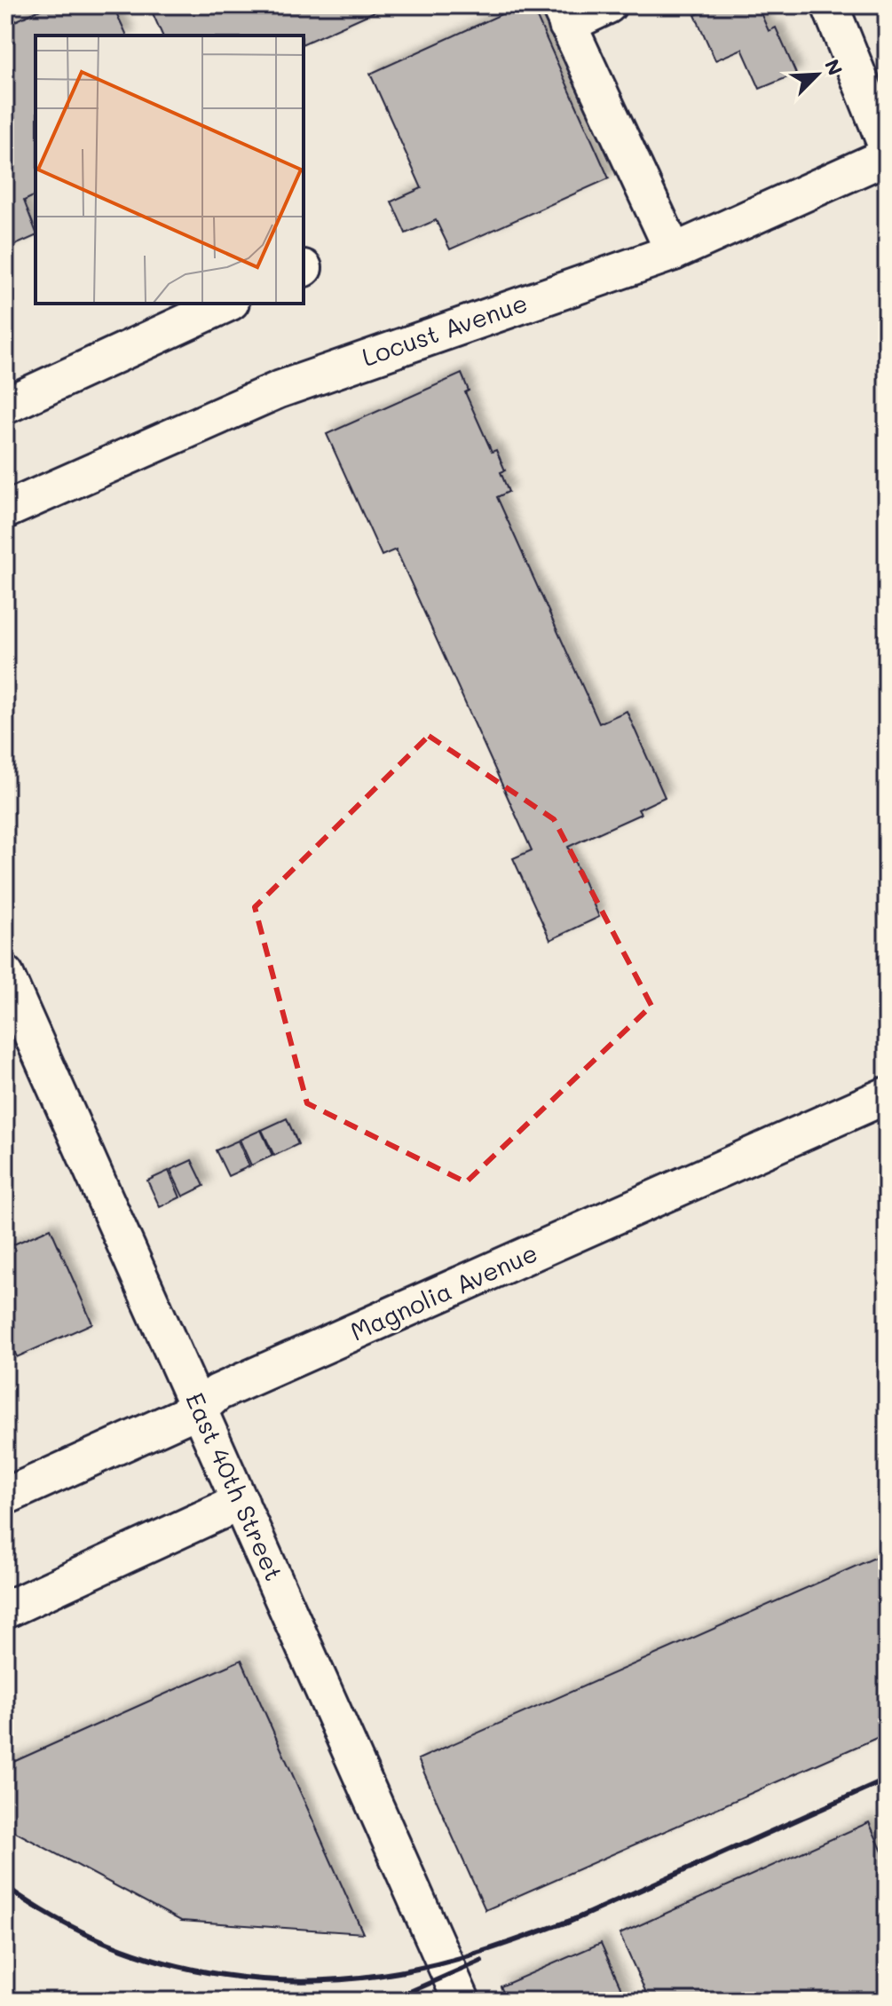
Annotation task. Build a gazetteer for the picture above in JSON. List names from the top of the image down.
{
  "streets": {
    "street": ["Locust Avenue", "Magnolia Avenue", "East 40th Street"]
  },
  "crossings": [
    ["Magnolia Avenue", "East 40th Street"]
  ],
  "north": "top right"
}
